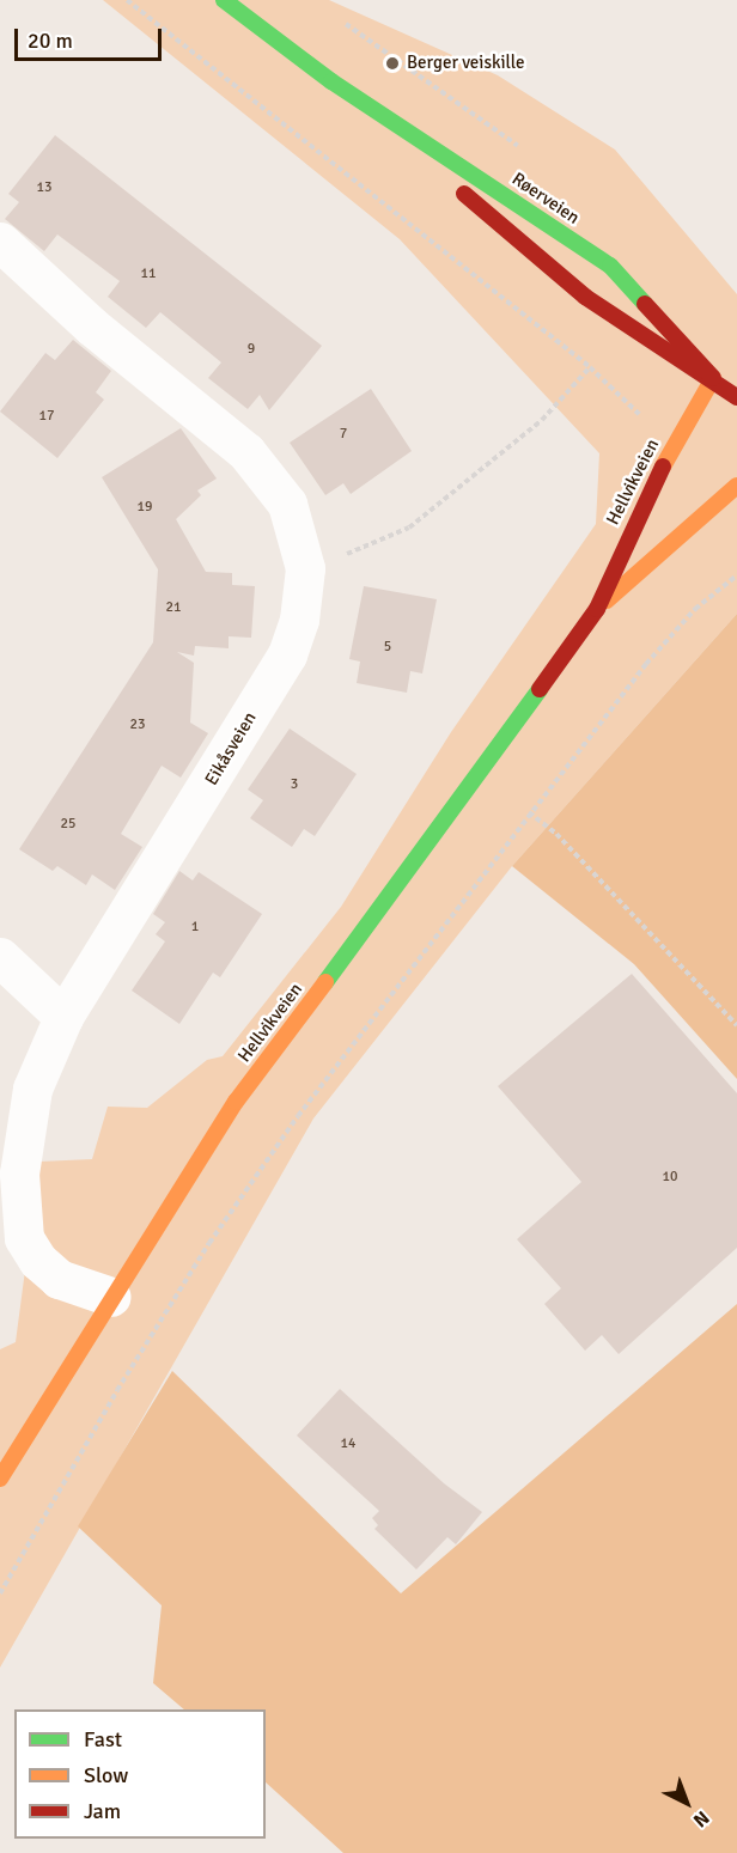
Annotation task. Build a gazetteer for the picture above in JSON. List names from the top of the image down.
{
  "streets": {
    "main road": ["Røerveien", "Hellvikveien"],
    "street": ["Eikåsveien"]
  },
  "crossings": [
    ["Røerveien", "Hellvikveien"],
    ["Hellvikveien", "Eikåsveien"]
  ],
  "places": ["Berger veiskille"],
  "house_numbers": [
    "13",
    "11",
    "9",
    "17",
    "7",
    "19",
    "21",
    "5",
    "23",
    "3",
    "25",
    "1",
    "10",
    "14"
  ],
  "legend": ["Fast", "Slow", "Jam"],
  "scale_bar": "20 m",
  "north": "bottom right"
}
